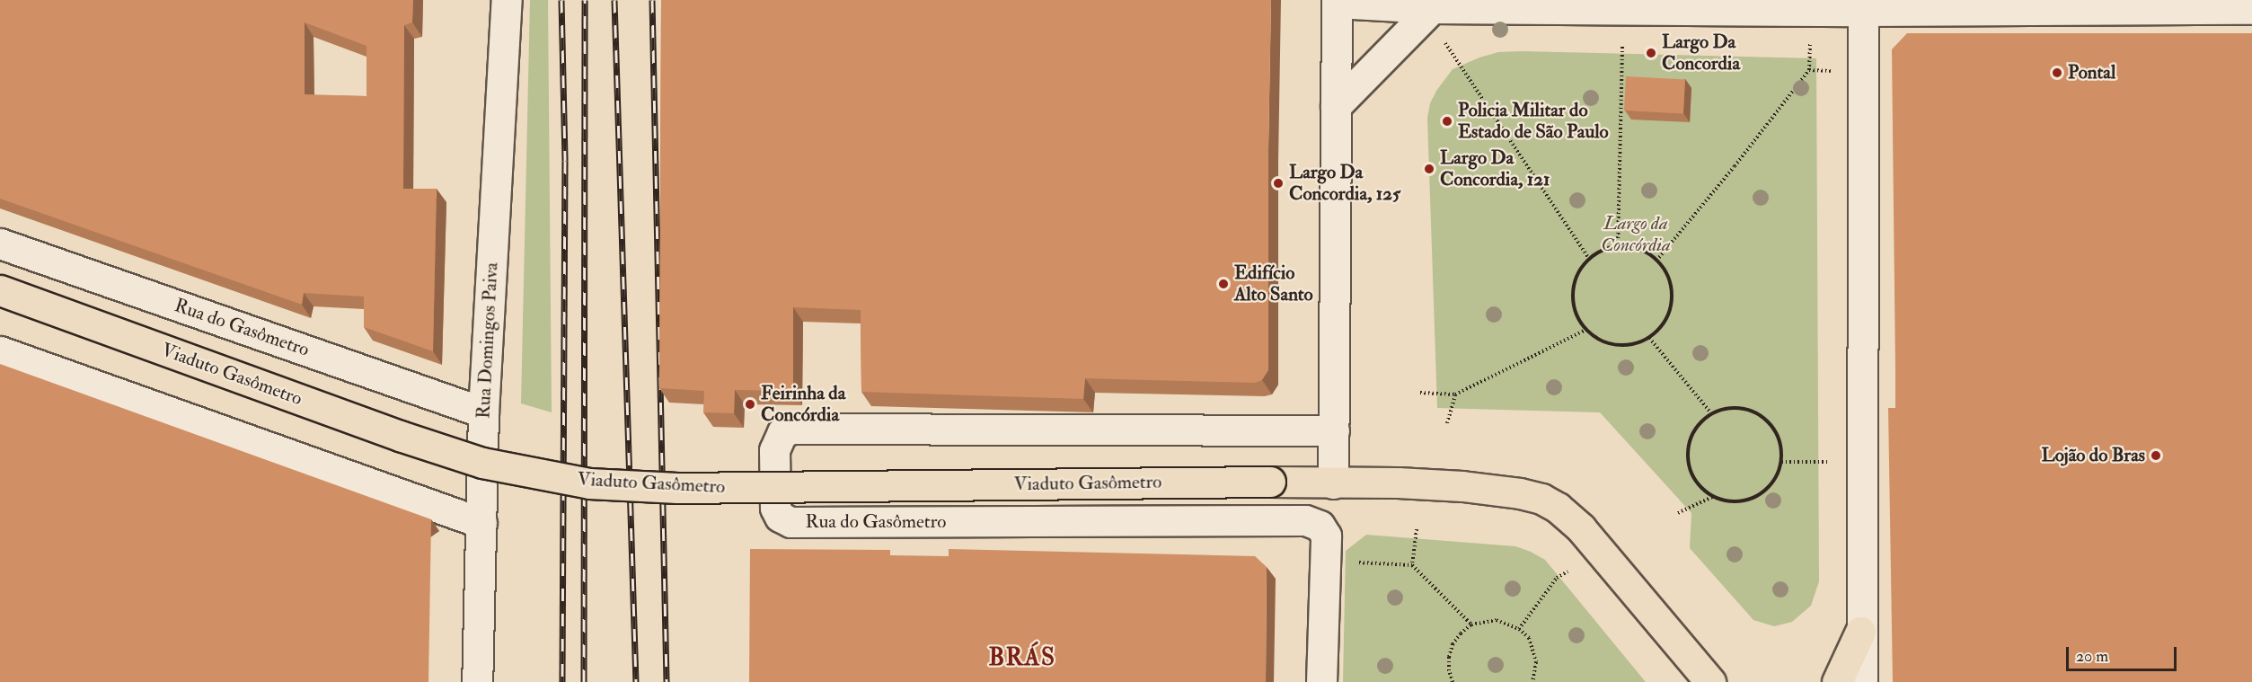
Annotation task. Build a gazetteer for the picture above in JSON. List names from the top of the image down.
{
  "streets": {
    "main road": ["Viaduto Gasômetro"],
    "street": ["Rua do Gasômetro", "Rua Domingos Paiva"]
  },
  "crossings": [
    ["Rua do Gasômetro", "Rua Domingos Paiva"]
  ],
  "districts": ["BRÁS"],
  "parks": ["Largo da Concórdia"],
  "places": [
    "Largo Da Concordia",
    "Pontal",
    "Policia Militar do Estado de São Paulo",
    "Largo Da Concordia, 121",
    "Largo Da Concordia, 125",
    "Edifício Alto Santo",
    "Feirinha da Concórdia",
    "Lojão do Bras"
  ],
  "scale_bar": "20 m"
}
